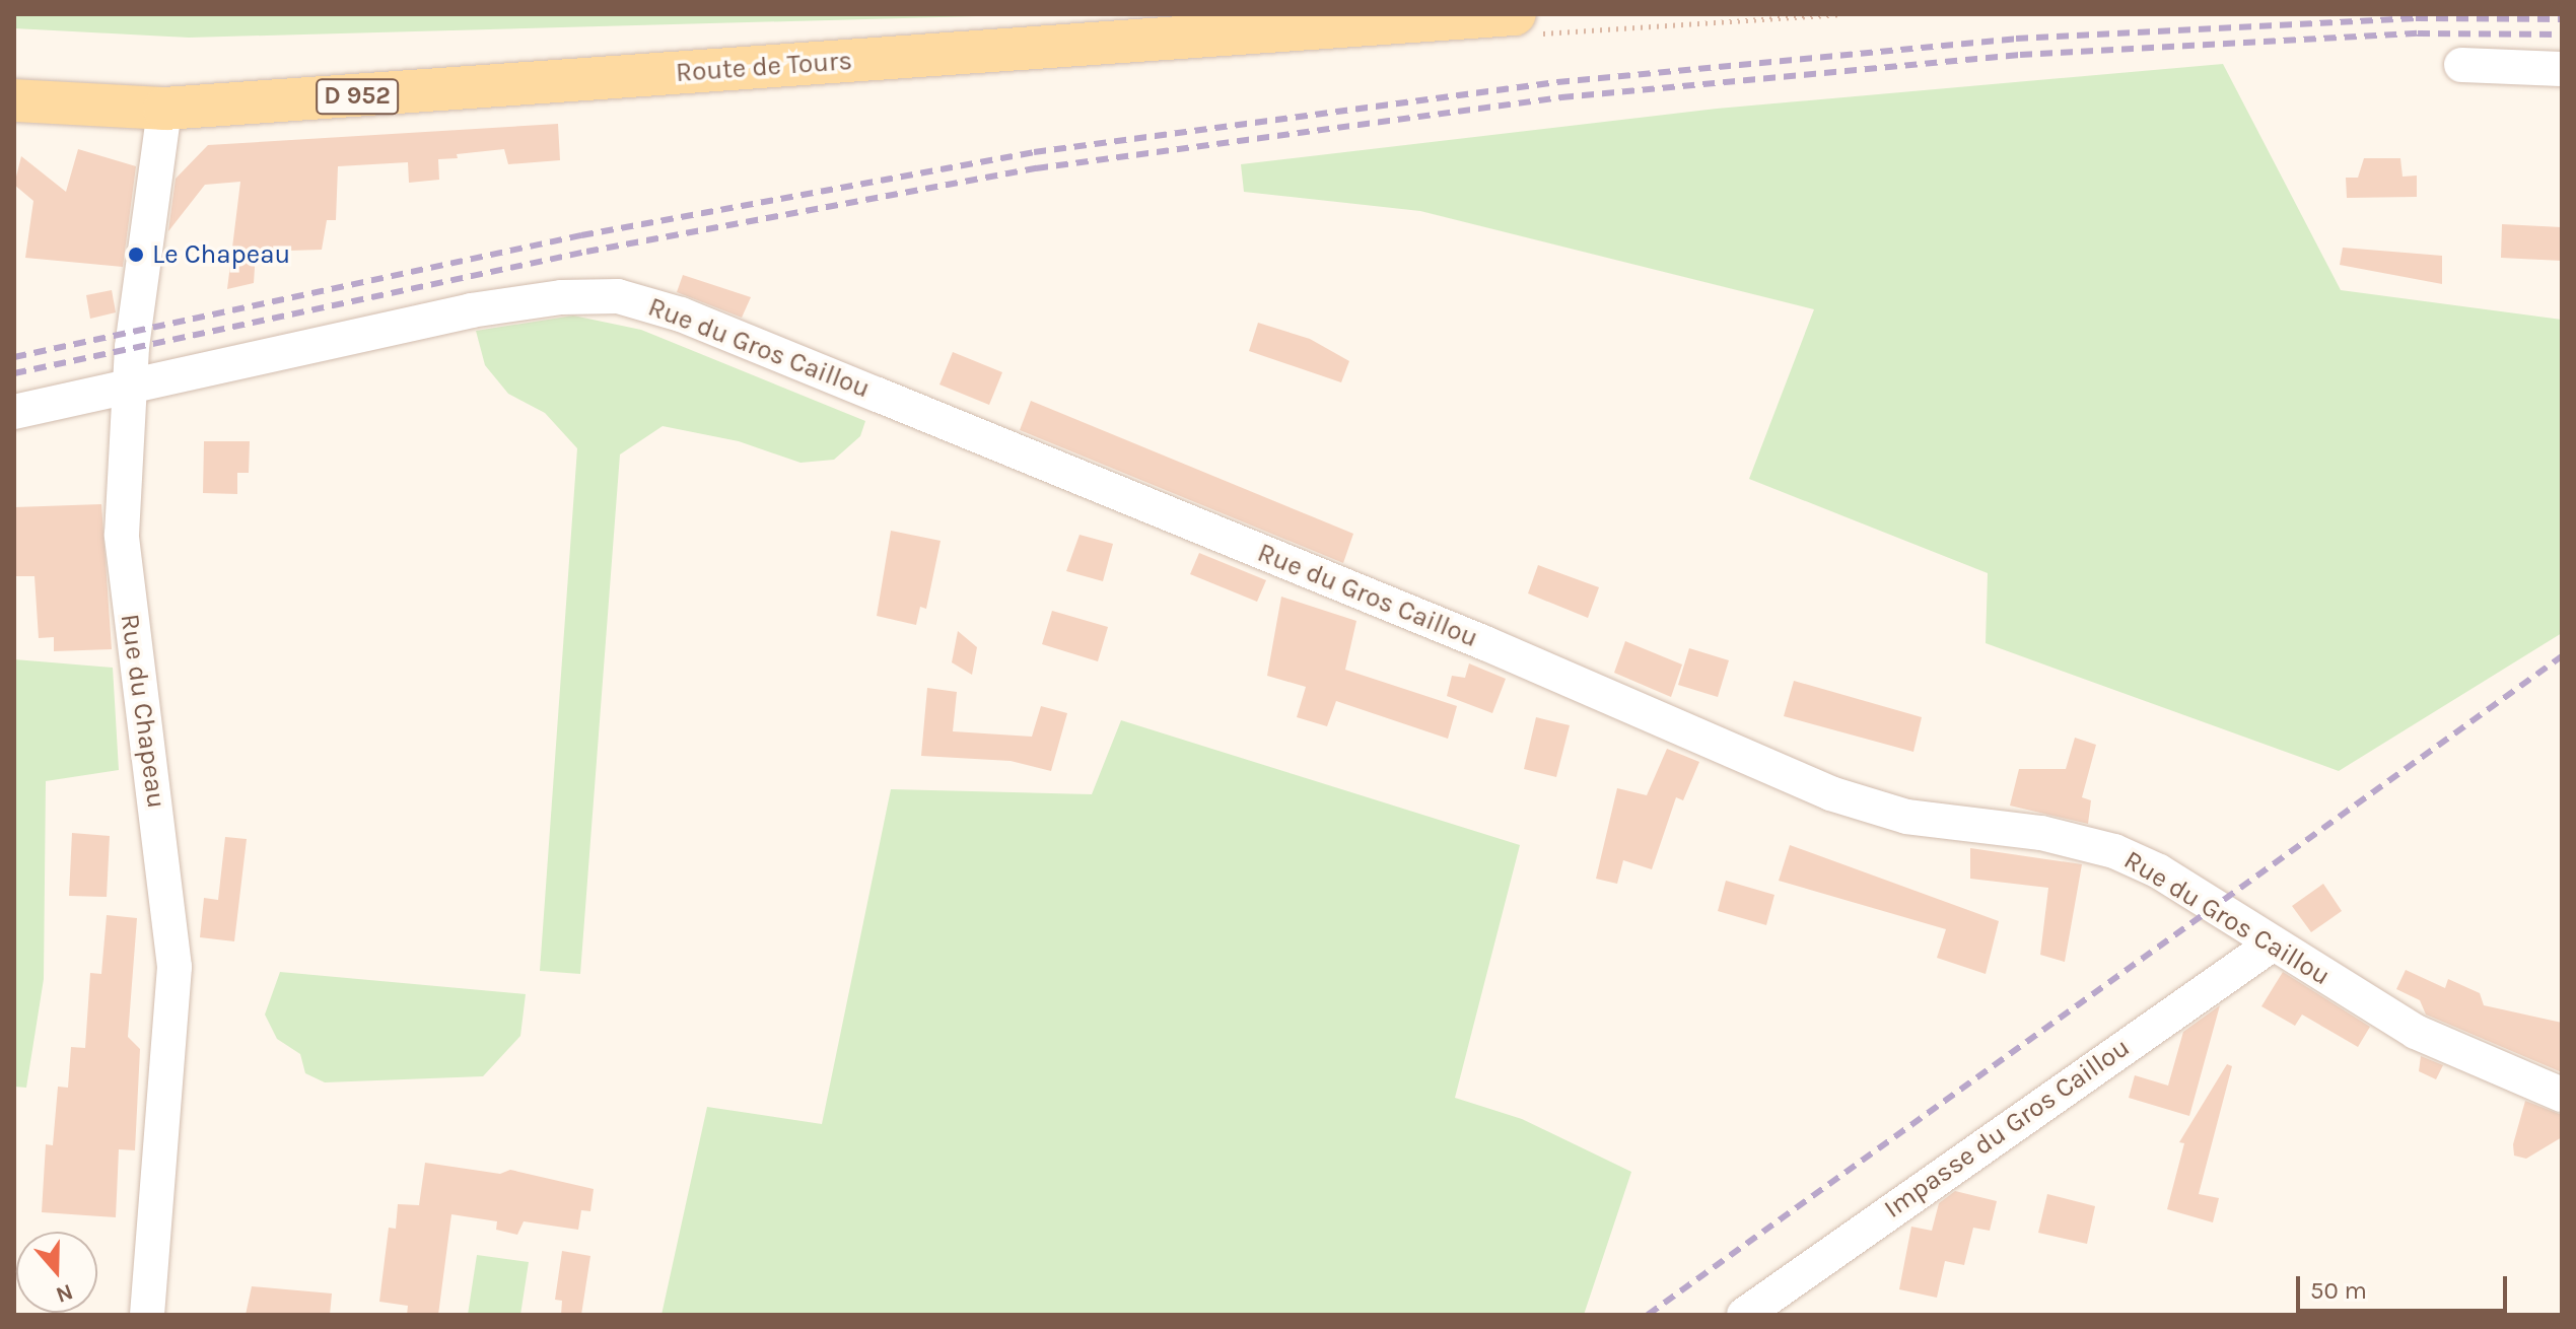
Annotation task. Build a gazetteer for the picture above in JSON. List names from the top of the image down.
{
  "streets": {
    "main road": ["Route de Tours", "D 952"],
    "street": ["Rue du Gros Caillou", "Rue du Chapeau", "Impasse du Gros Caillou"]
  },
  "crossings": [
    ["Route de Tours", "Rue du Chapeau"],
    ["Rue du Gros Caillou", "Rue du Chapeau"],
    ["Rue du Gros Caillou", "Impasse du Gros Caillou"]
  ],
  "places": ["Le Chapeau"],
  "scale_bar": "50 m",
  "north": "bottom"
}
